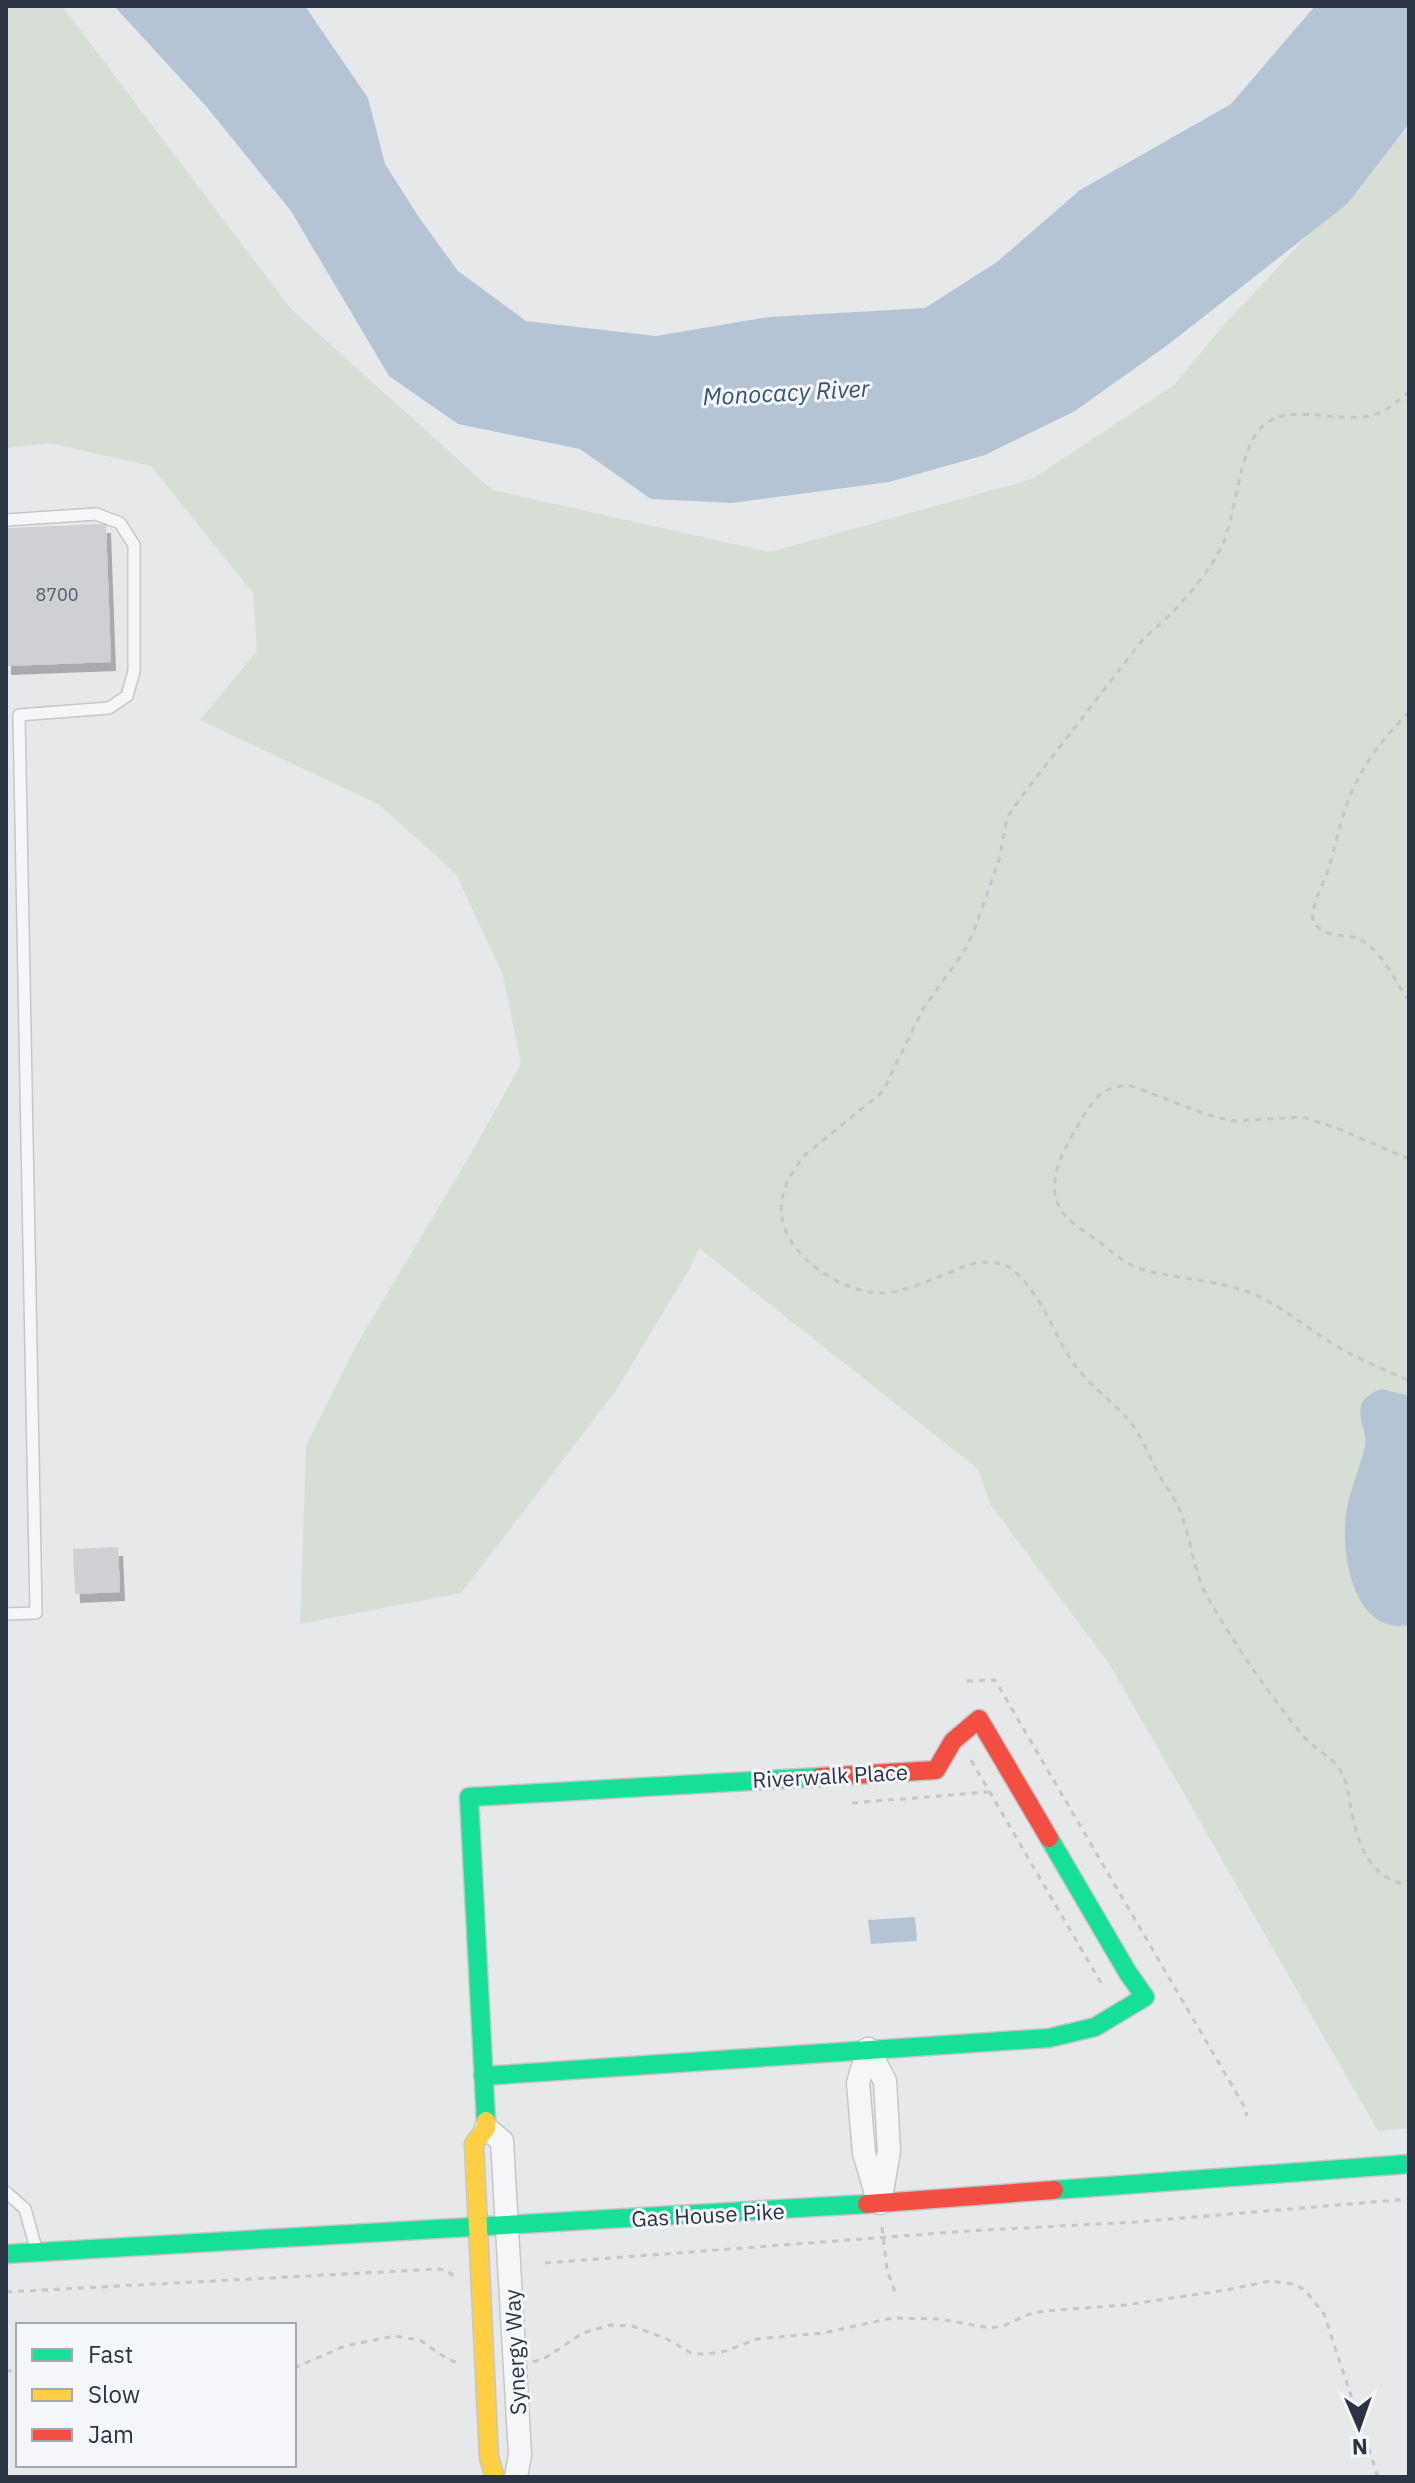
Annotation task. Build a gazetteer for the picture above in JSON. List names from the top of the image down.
{
  "streets": {
    "street": ["Riverwalk Place", "Gas House Pike", "Synergy Way"]
  },
  "crossings": [
    ["Riverwalk Place", "Gas House Pike"],
    ["Riverwalk Place", "Synergy Way"],
    ["Gas House Pike", "Synergy Way"]
  ],
  "water": ["Monocacy River"],
  "house_numbers": ["8700"],
  "legend": ["Fast", "Slow", "Jam"],
  "north": "bottom"
}
